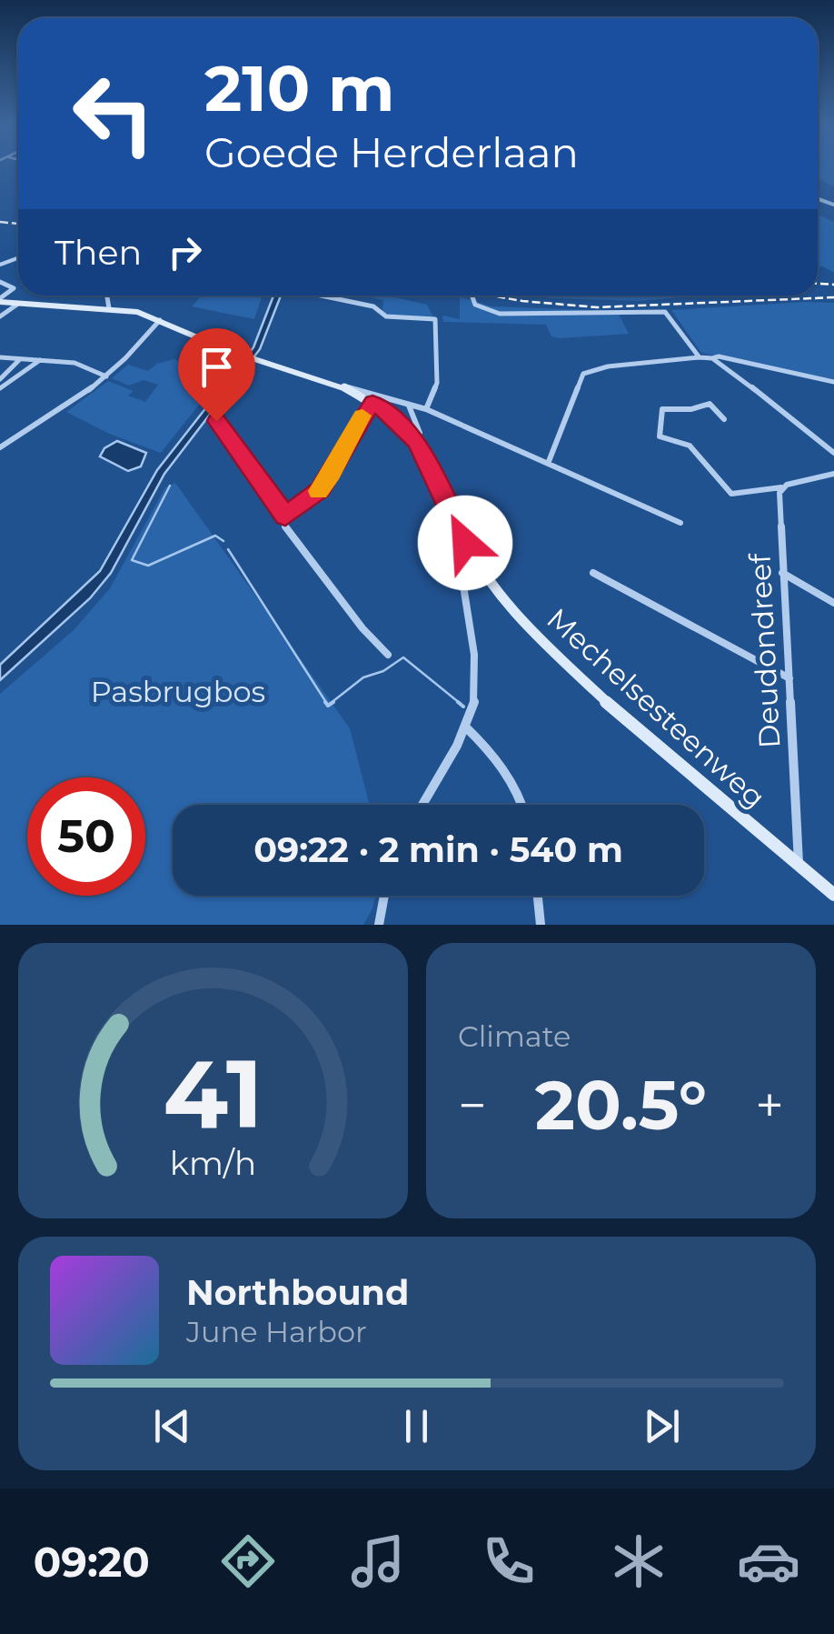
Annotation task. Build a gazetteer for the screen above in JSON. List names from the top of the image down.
{
  "streets": {
    "main road": ["Mechelsesteenweg"],
    "street": ["Deudondreef"]
  },
  "crossings": [
    ["Deudondreef", "Mechelsesteenweg"]
  ],
  "parks": ["Pasbrugbos"],
  "page": {
    "turn": ["210 m", "Goede Herderlaan"],
    "then": "Then",
    "limit": "50",
    "trip": "09:22 · 2 min · 540 m",
    "tile": "Climate",
    "heat": ["−", "20.5°", "+"],
    "song": ["Northbound", "June Harbor"],
    "tabs": "09:20",
    "gauge": ["41", "km/h"]
  }
}
